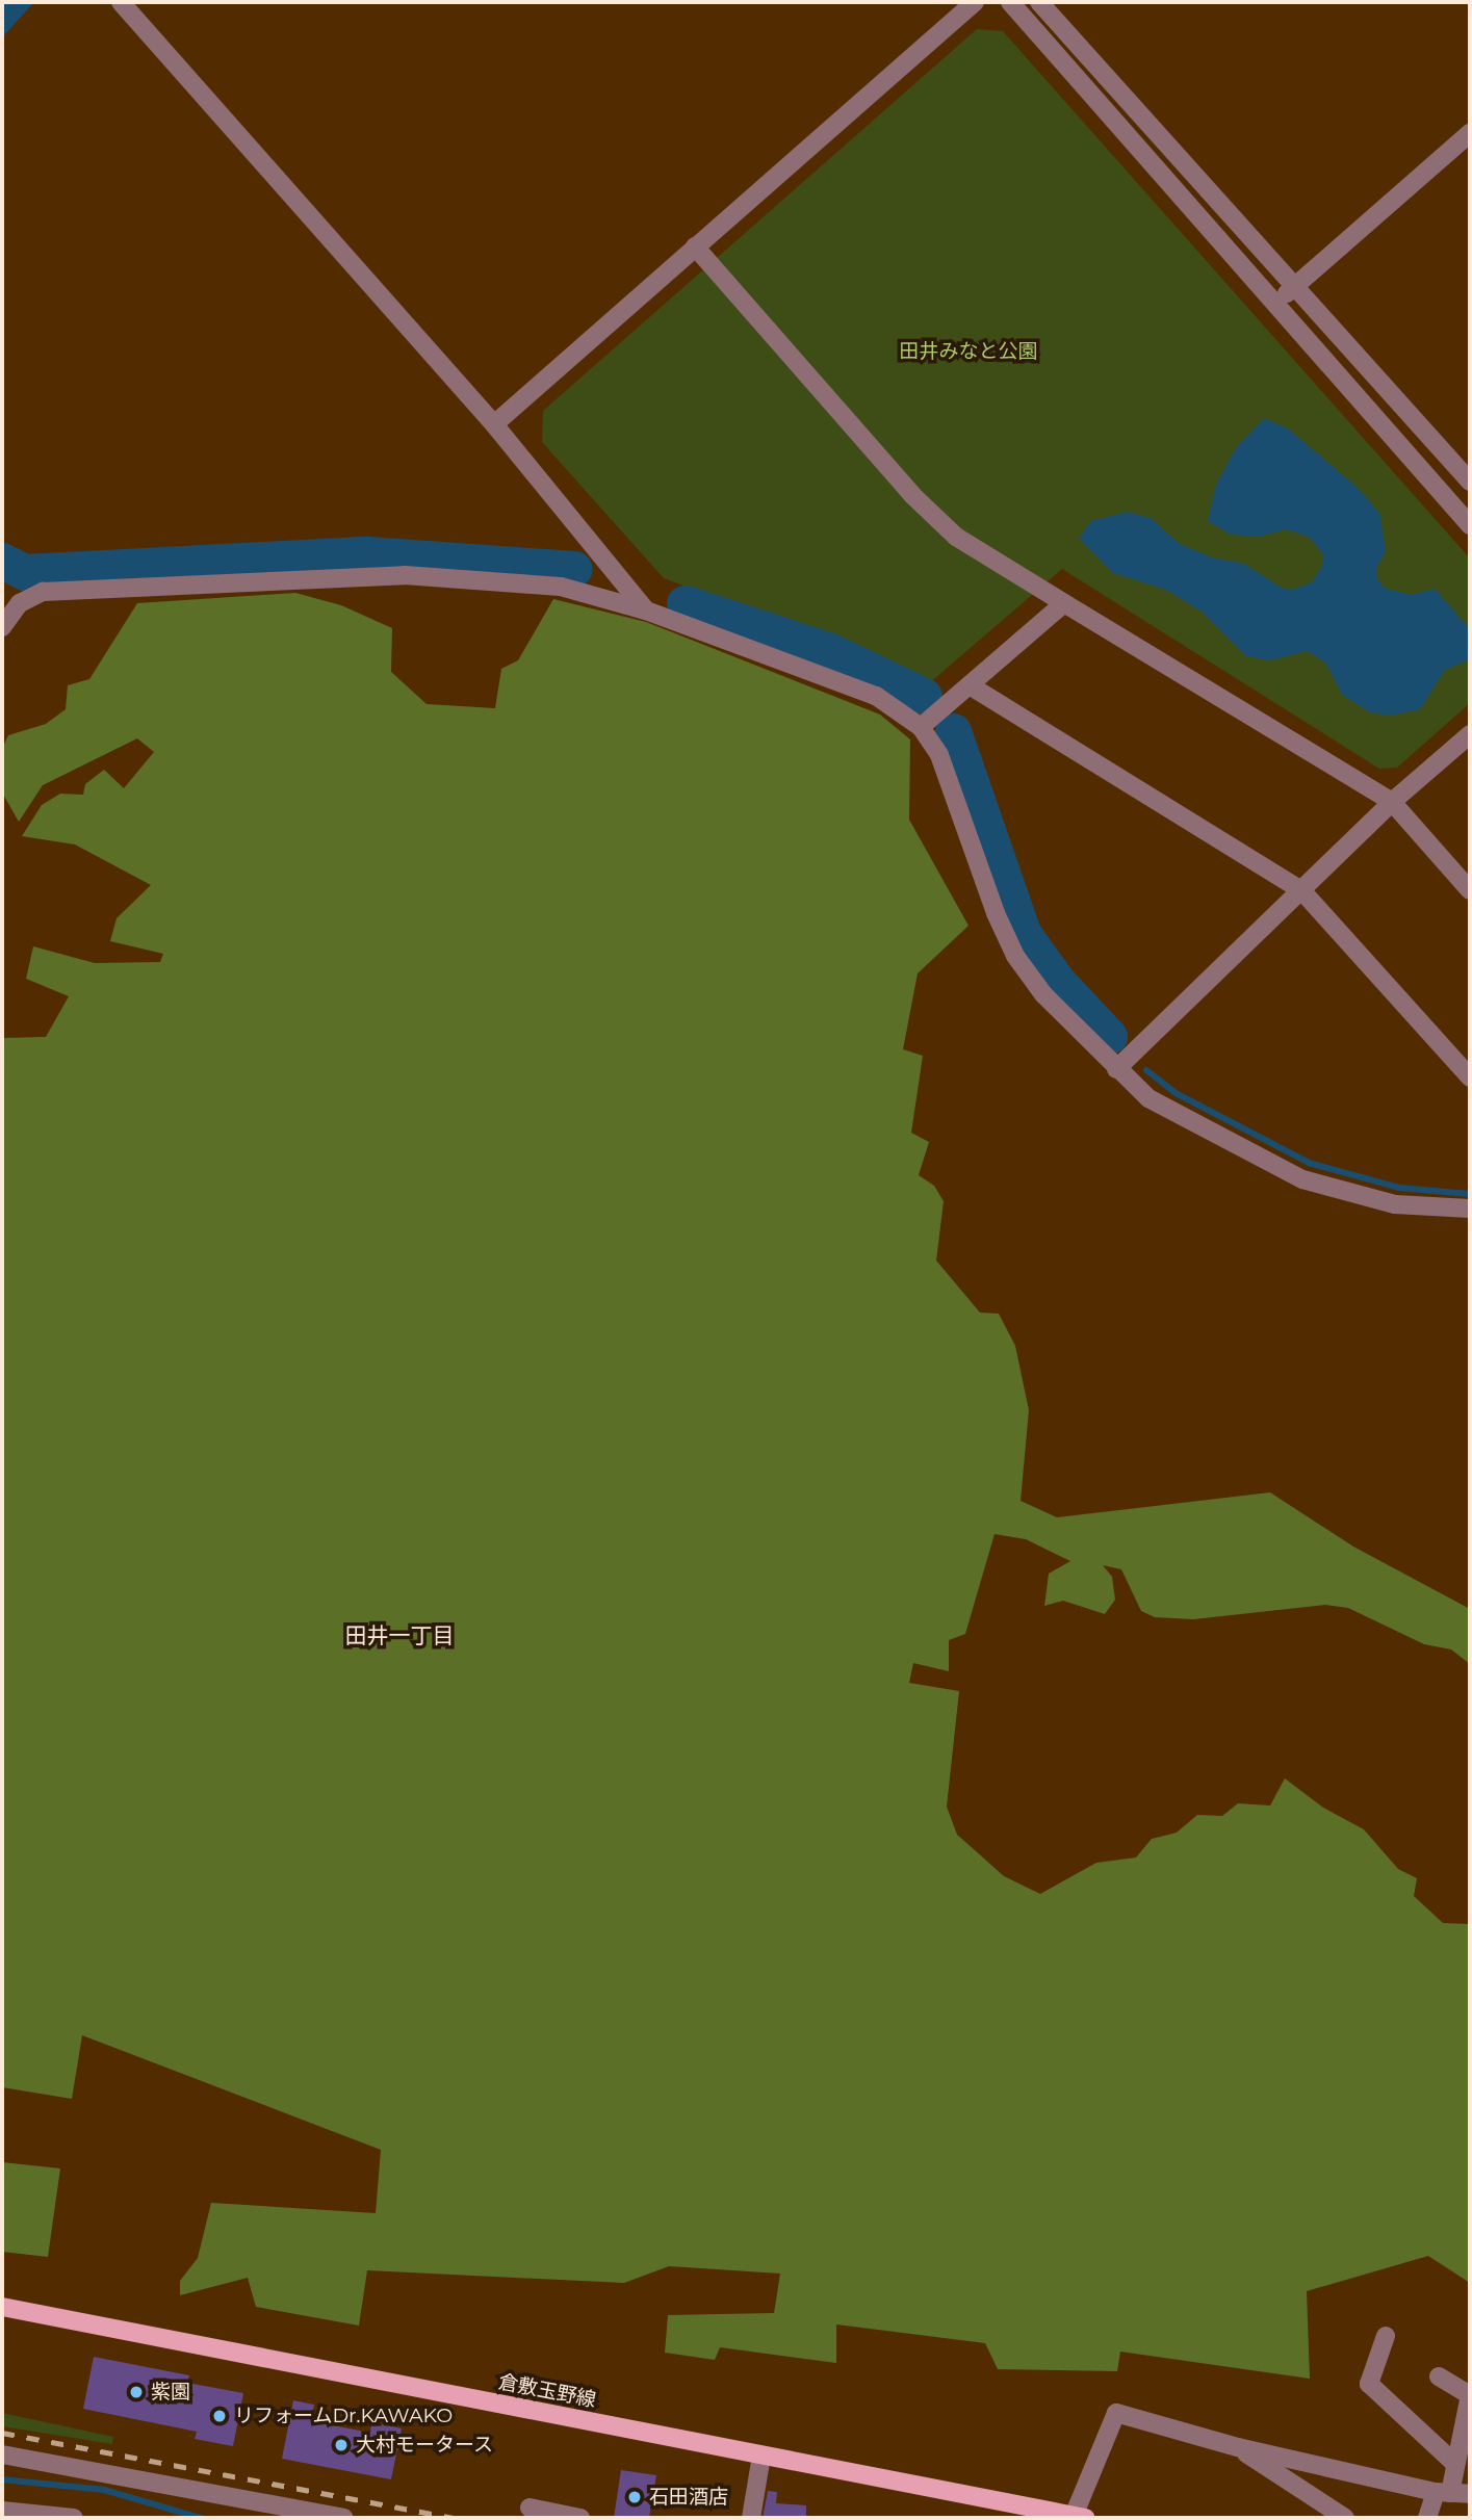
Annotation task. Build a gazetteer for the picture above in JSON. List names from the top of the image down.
{
  "streets": {
    "main road": ["倉敷玉野線"]
  },
  "districts": ["田井一丁目"],
  "parks": ["田井みなと公園"],
  "places": [
    "紫園",
    "リフォームDr.KAWAKO",
    "大村モータース",
    "石田酒店"
  ]
}
